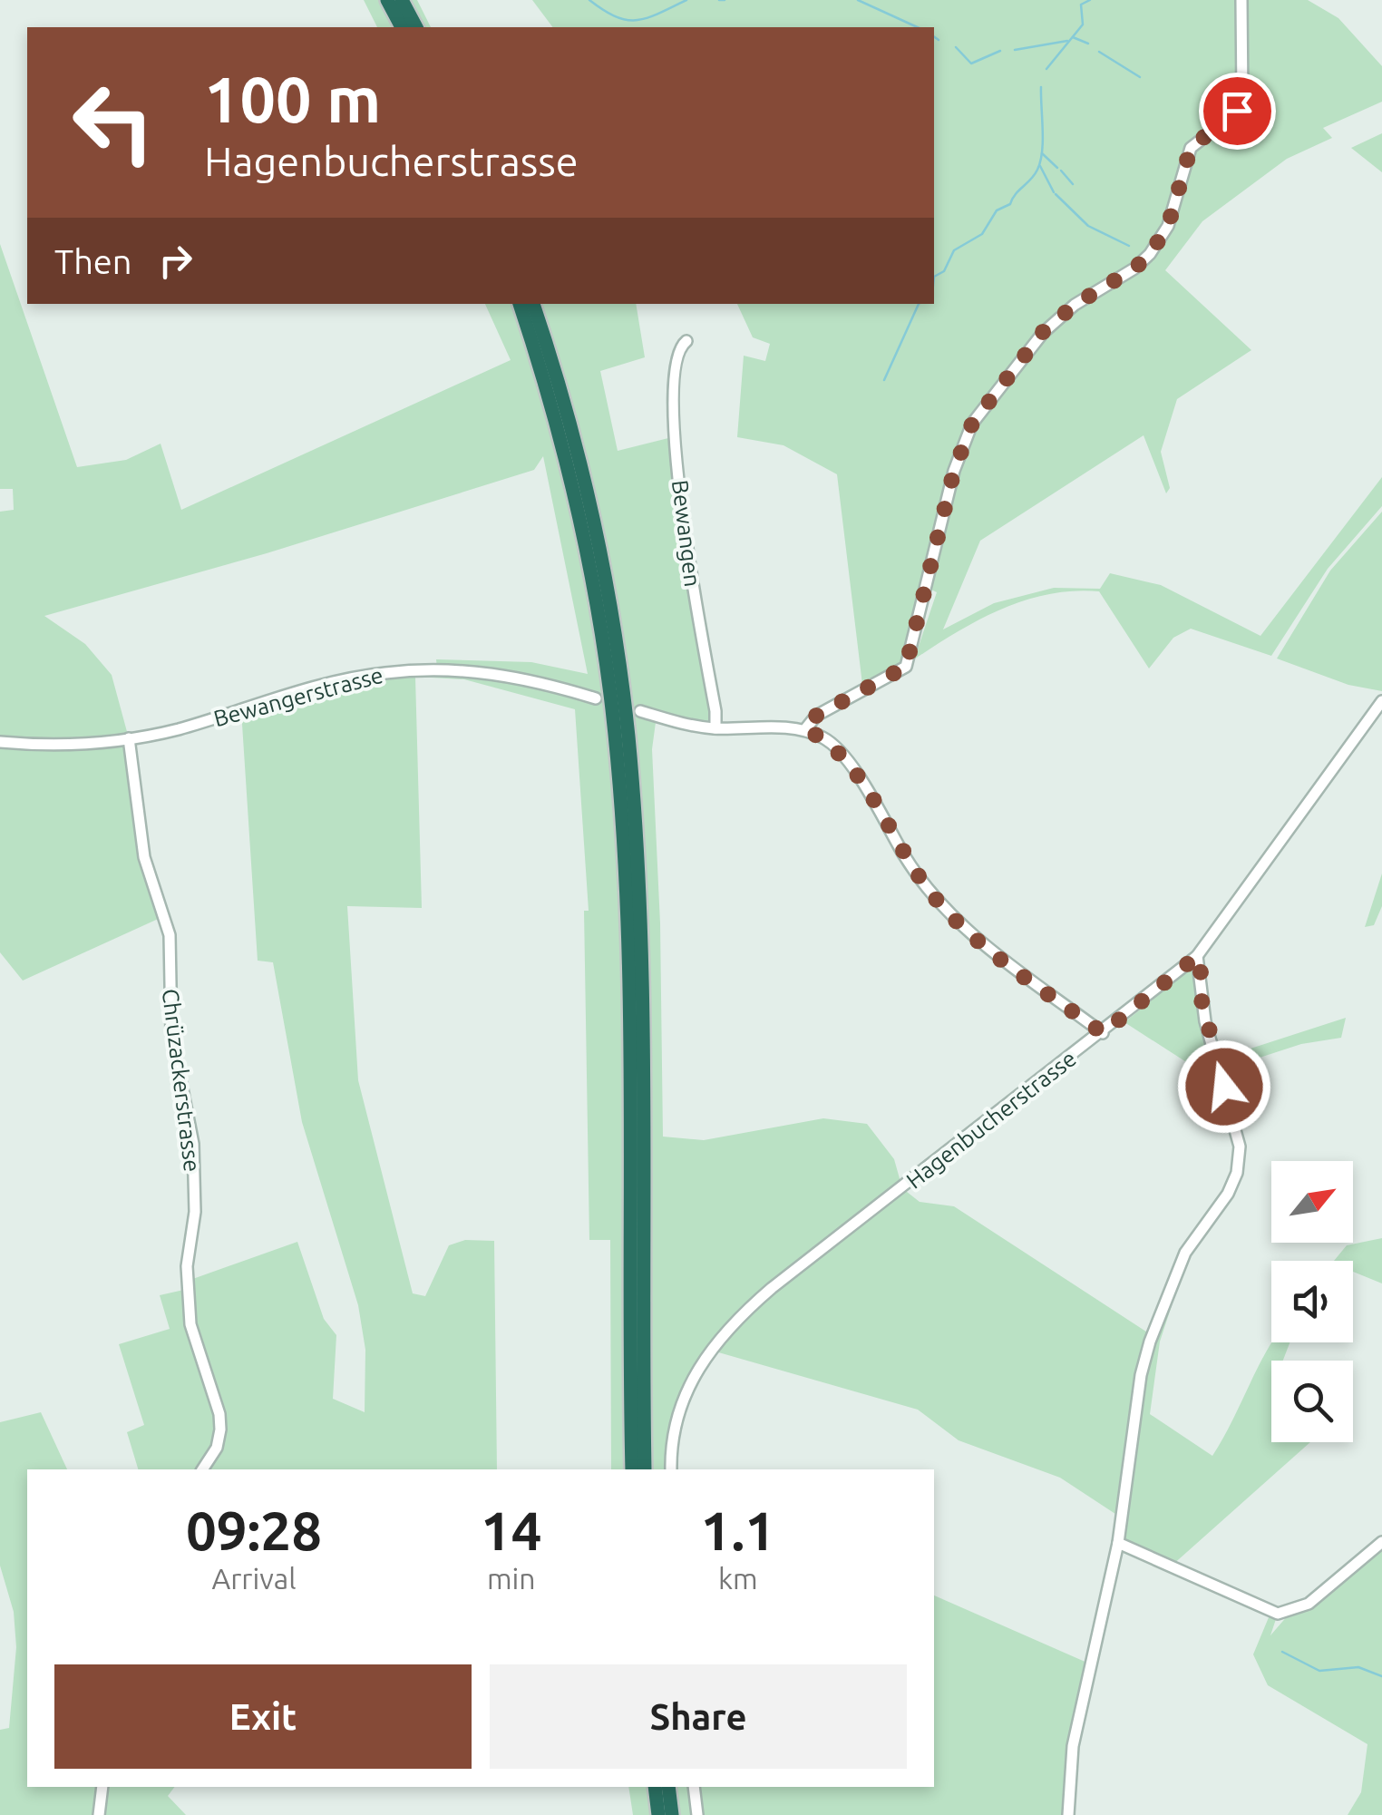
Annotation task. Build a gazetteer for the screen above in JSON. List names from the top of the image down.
{
  "streets": {
    "street": [
      "Bewangen",
      "Bewangerstrasse",
      "Chrüzackerstrasse",
      "Hagenbucherstrasse"
    ]
  },
  "crossings": [
    ["Bewangerstrasse", "Chrüzackerstrasse"]
  ],
  "north": "top right",
  "page": {
    "turn": ["100 m", "Hagenbucherstrasse"],
    "then": "Then",
    "eta": [
      "09:28",
      "Arrival",
      "14",
      "min",
      "1.1",
      "km"
    ],
    "buttons": ["Exit", "Share"]
  }
}
